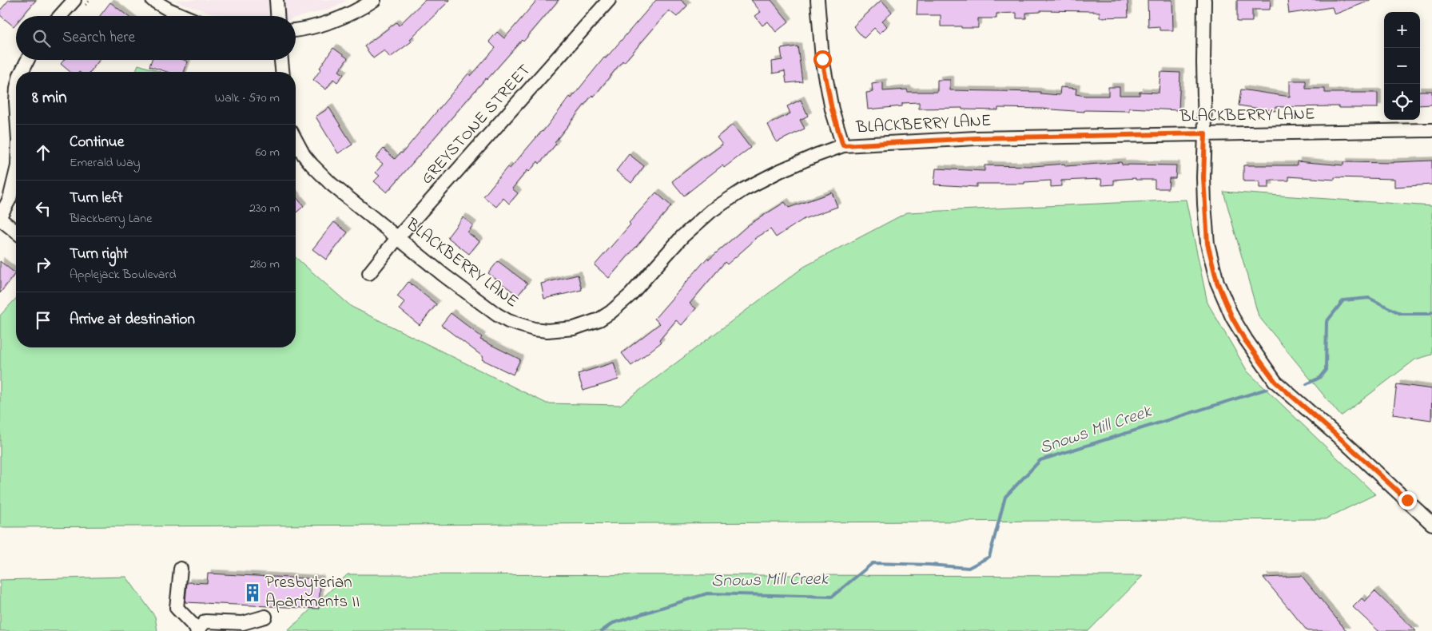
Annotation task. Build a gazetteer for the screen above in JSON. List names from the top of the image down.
{
  "streets": {
    "street": ["BLACKBERRY LANE", "GREYSTONE STREET"]
  },
  "crossings": [
    ["BLACKBERRY LANE", "GREYSTONE STREET"]
  ],
  "water": ["Snows Mill Creek"],
  "places": {
    "building": ["Presbyterian Apartments II"]
  },
  "page": {
    "map_buttons": ["+", "−"],
    "search": "Search here",
    "heading": ["8 min", "Walk · 570 m"],
    "list": [
      ["Continue", "Emerald Way", "60 m"],
      ["Turn left", "Blackberry Lane", "230 m"],
      ["Turn right", "Applejack Boulevard", "280 m"],
      "Arrive at destination"
    ]
  }
}
